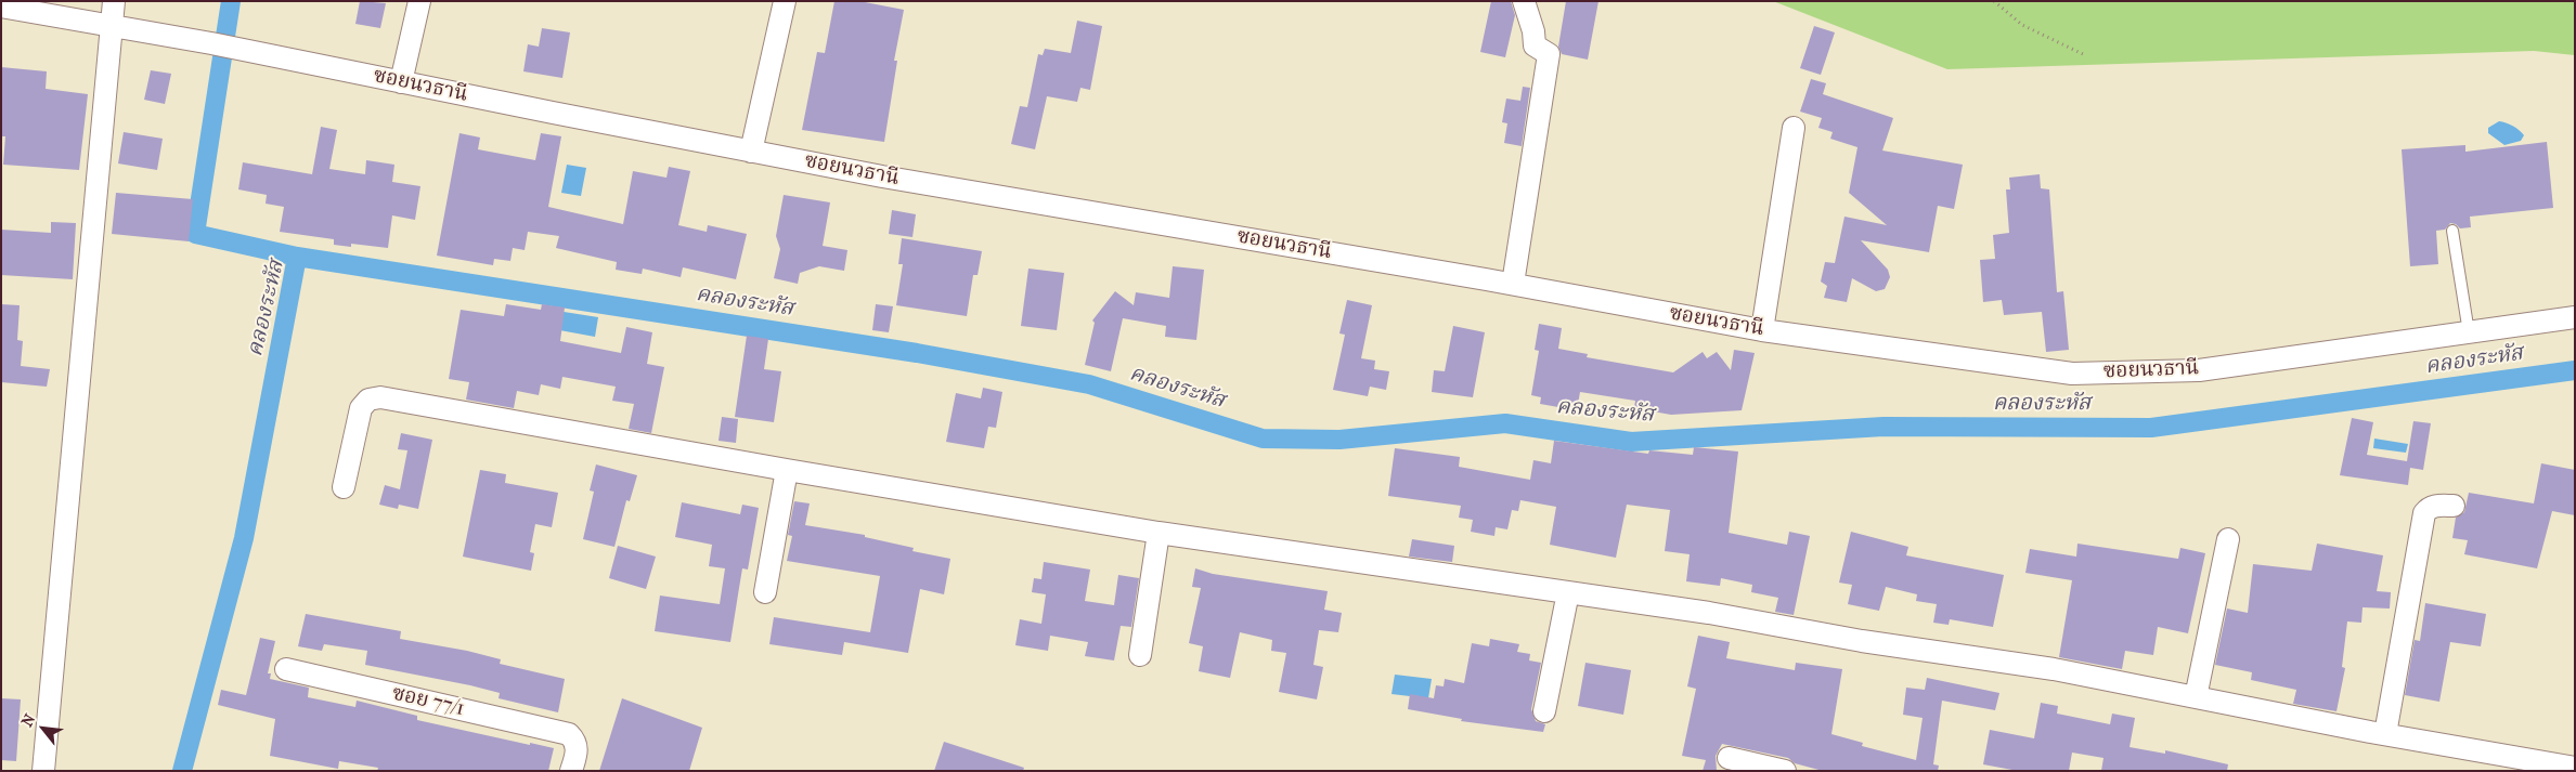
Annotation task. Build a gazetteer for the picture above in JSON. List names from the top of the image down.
{
  "streets": {
    "street": ["ซอยนวธานี", "ซอย 77/1"]
  },
  "water": ["คลองระหัส"],
  "north": "top left"
}
